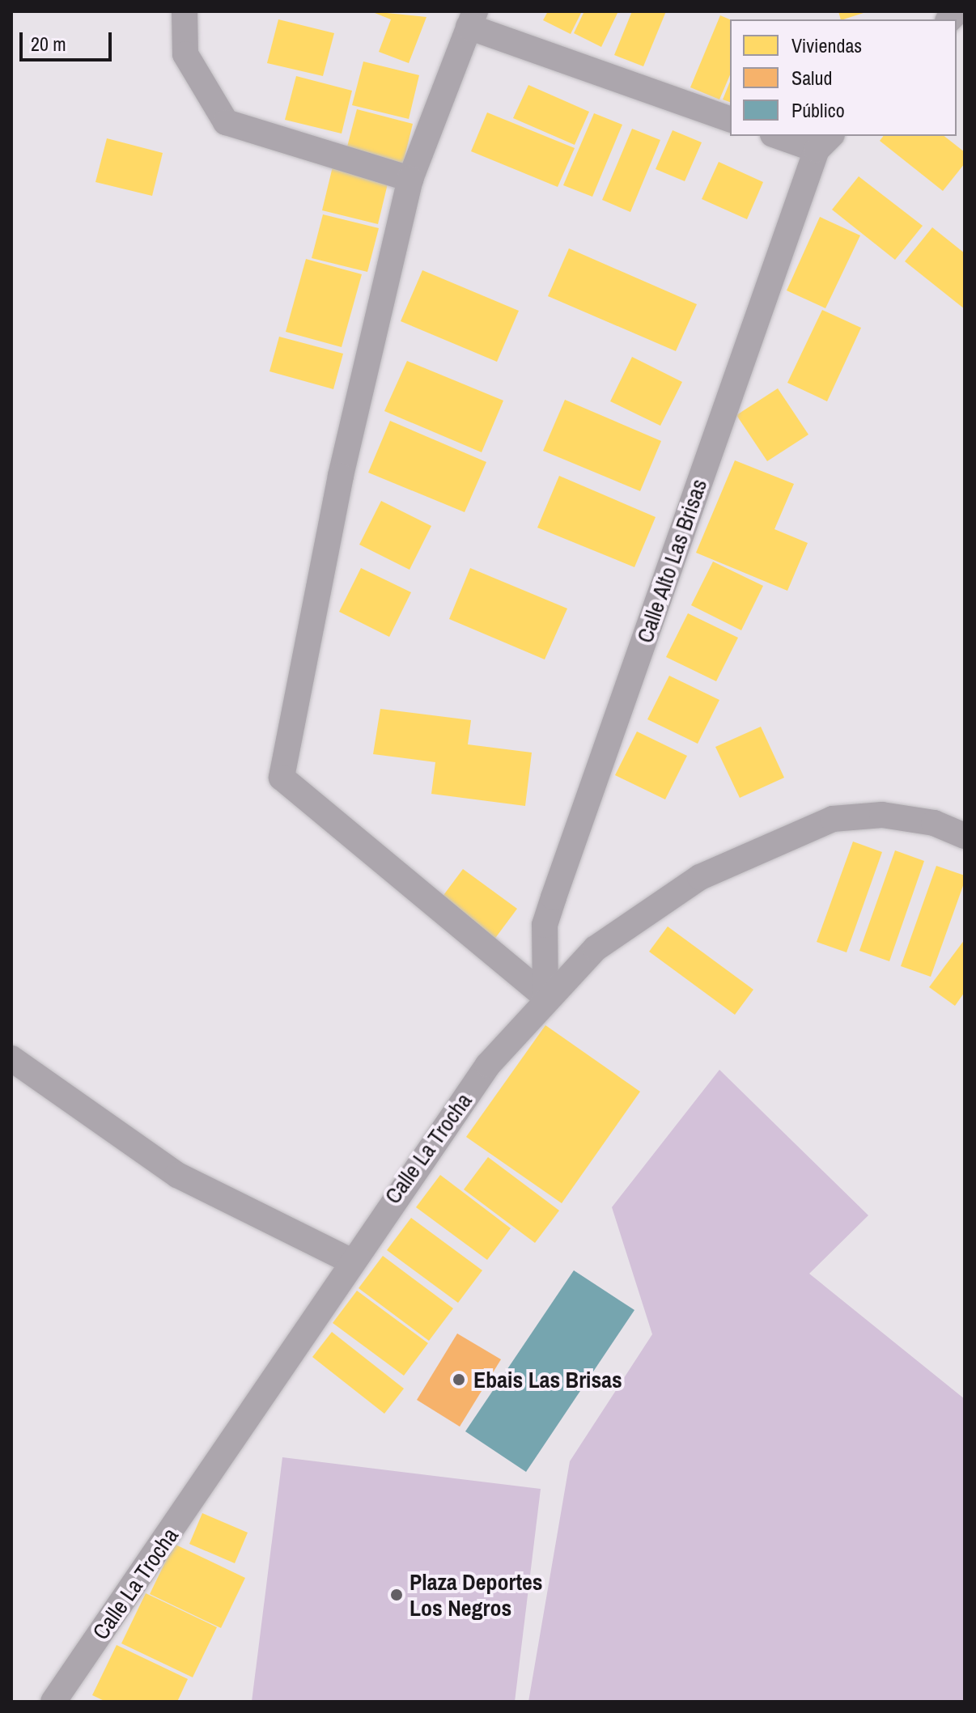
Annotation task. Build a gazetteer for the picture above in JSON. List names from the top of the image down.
{
  "streets": {
    "street": ["Calle Alto Las Brisas", "Calle La Trocha"]
  },
  "crossings": [
    ["Calle Alto Las Brisas", "Calle La Trocha"]
  ],
  "places": ["Ebais Las Brisas", "Plaza Deportes Los Negros"],
  "legend": ["Viviendas", "Salud", "Público"],
  "scale_bar": "20 m"
}
